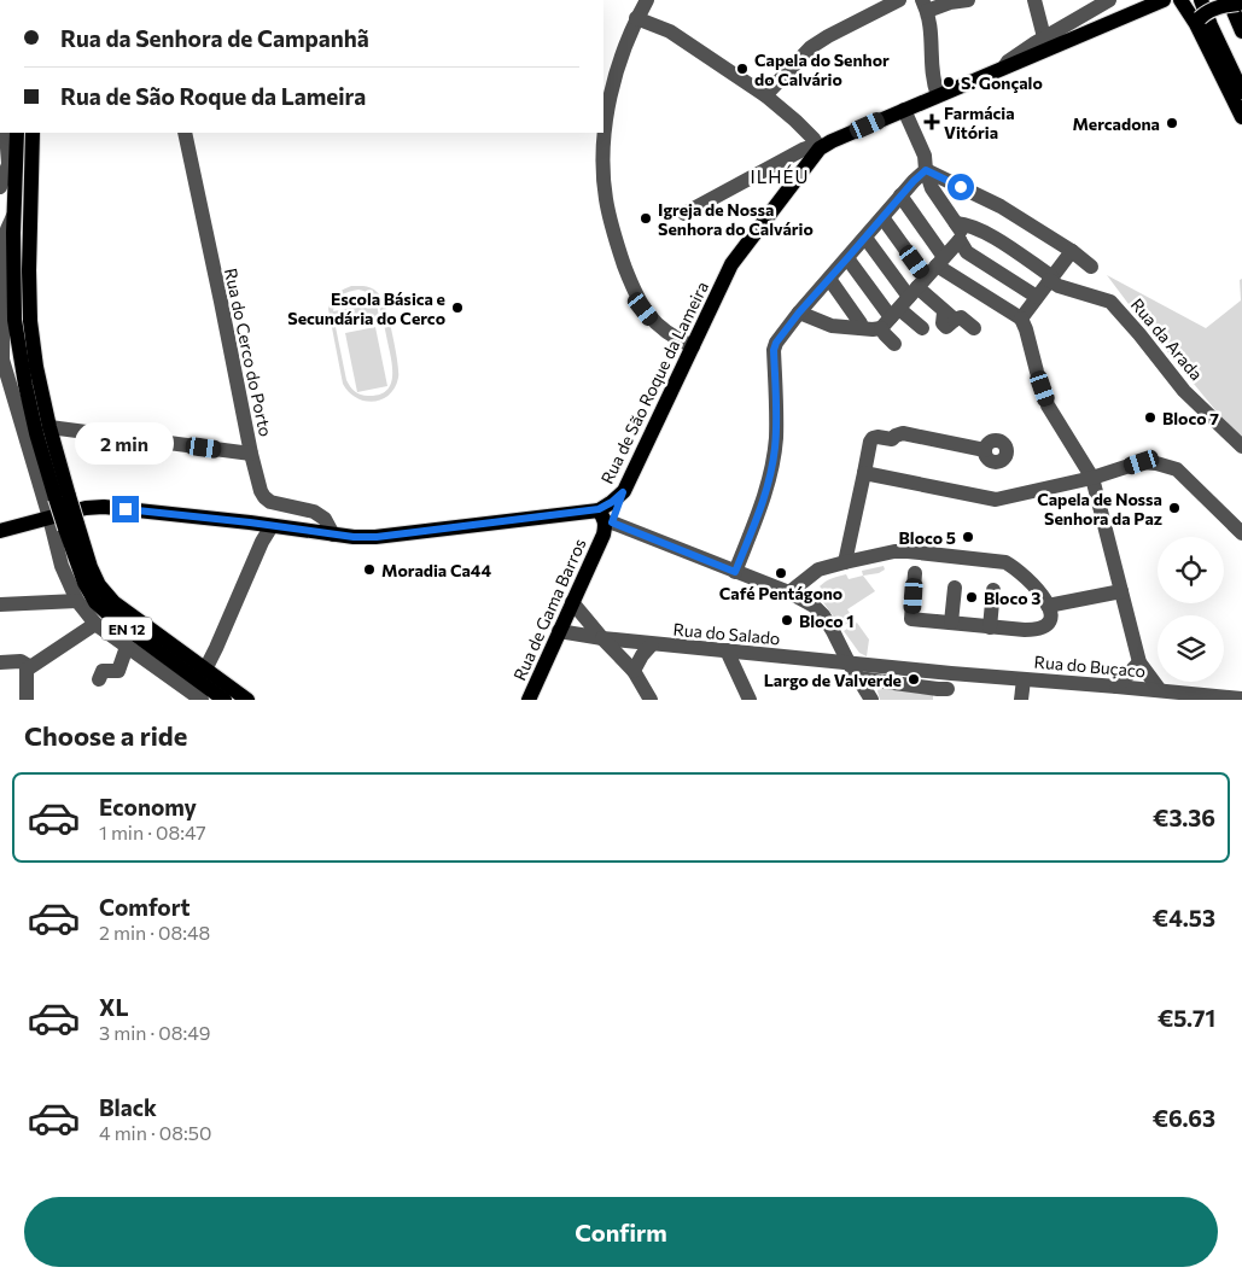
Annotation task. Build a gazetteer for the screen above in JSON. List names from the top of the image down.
{
  "streets": {
    "main road": ["Rua de São Roque da Lameira", "Rua de Gama Barros", "EN 12"],
    "street": [
      "Rua da Arada",
      "Rua do Cerco do Porto",
      "Rua do Salado",
      "Rua do Buçaco"
    ]
  },
  "crossings": [
    ["Rua do Cerco do Porto", "Rua de São Roque da Lameira"],
    ["Rua de São Roque da Lameira", "Rua de Gama Barros"],
    ["Rua de Gama Barros", "Rua do Salado"]
  ],
  "districts": ["ILHÉU"],
  "places": {
    "other": [
      "Capela do Senhor do Calvário",
      "S. Gonçalo",
      "Mercadona",
      "Igreja de Nossa Senhora do Calvário",
      "Escola Básica e Secundária do Cerco",
      "Bloco 7",
      "Capela de Nossa Senhora da Paz",
      "Bloco 5",
      "Moradia Ca44",
      "Café Pentágono",
      "Bloco 3",
      "Bloco 1",
      "Largo de Valverde"
    ],
    "health": ["Farmácia Vitória"]
  },
  "page": {
    "banner": ["Rua da Senhora de Campanhã", "Rua de São Roque da Lameira"],
    "bubble": "2 min",
    "heading": "Choose a ride",
    "list": [
      {
        "name": "Economy",
        "note": "1 min · 08:47",
        "value": "€3.36"
      },
      {
        "name": "Comfort",
        "note": "2 min · 08:48",
        "value": "€4.53"
      },
      {
        "name": "XL",
        "note": "3 min · 08:49",
        "value": "€5.71"
      },
      {
        "name": "Black",
        "note": "4 min · 08:50",
        "value": "€6.63"
      }
    ],
    "buttons": "Confirm"
  }
}
